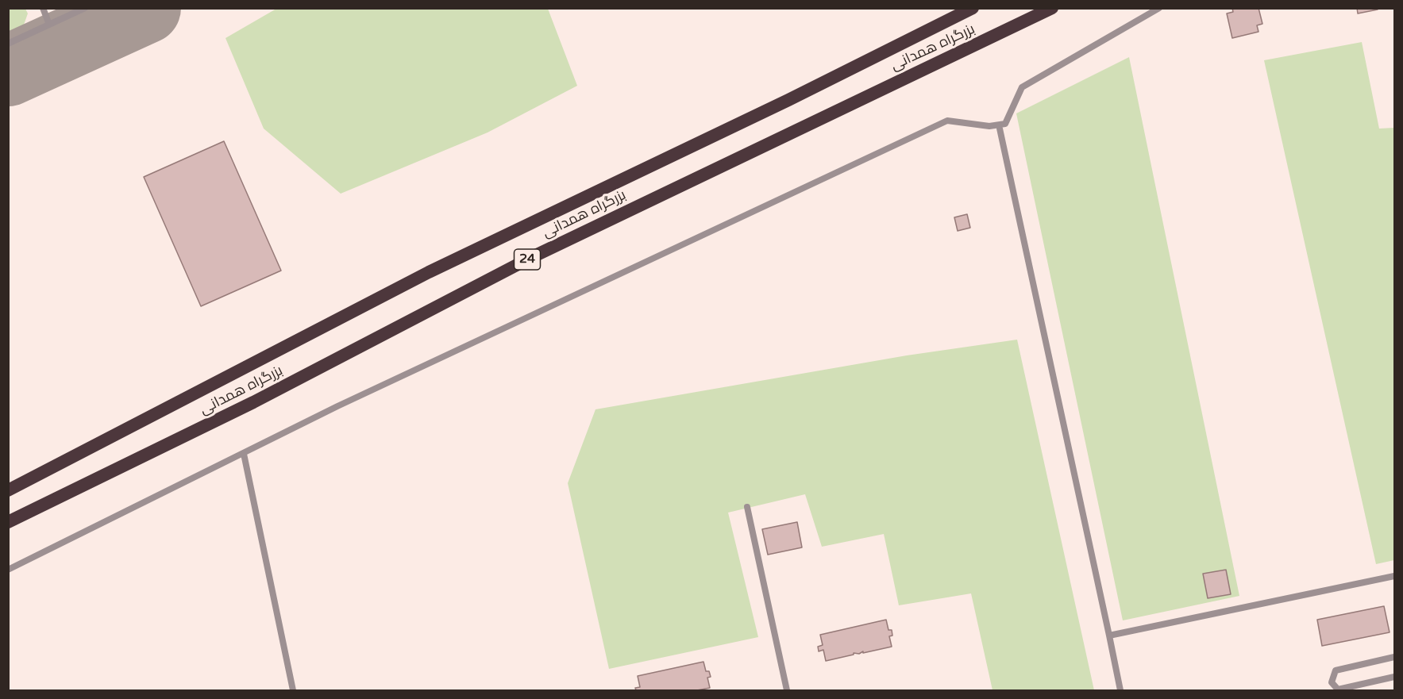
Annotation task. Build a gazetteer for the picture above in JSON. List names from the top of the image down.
{
  "streets": {
    "highway": ["بزرگراه همدانی", "24"]
  }
}
